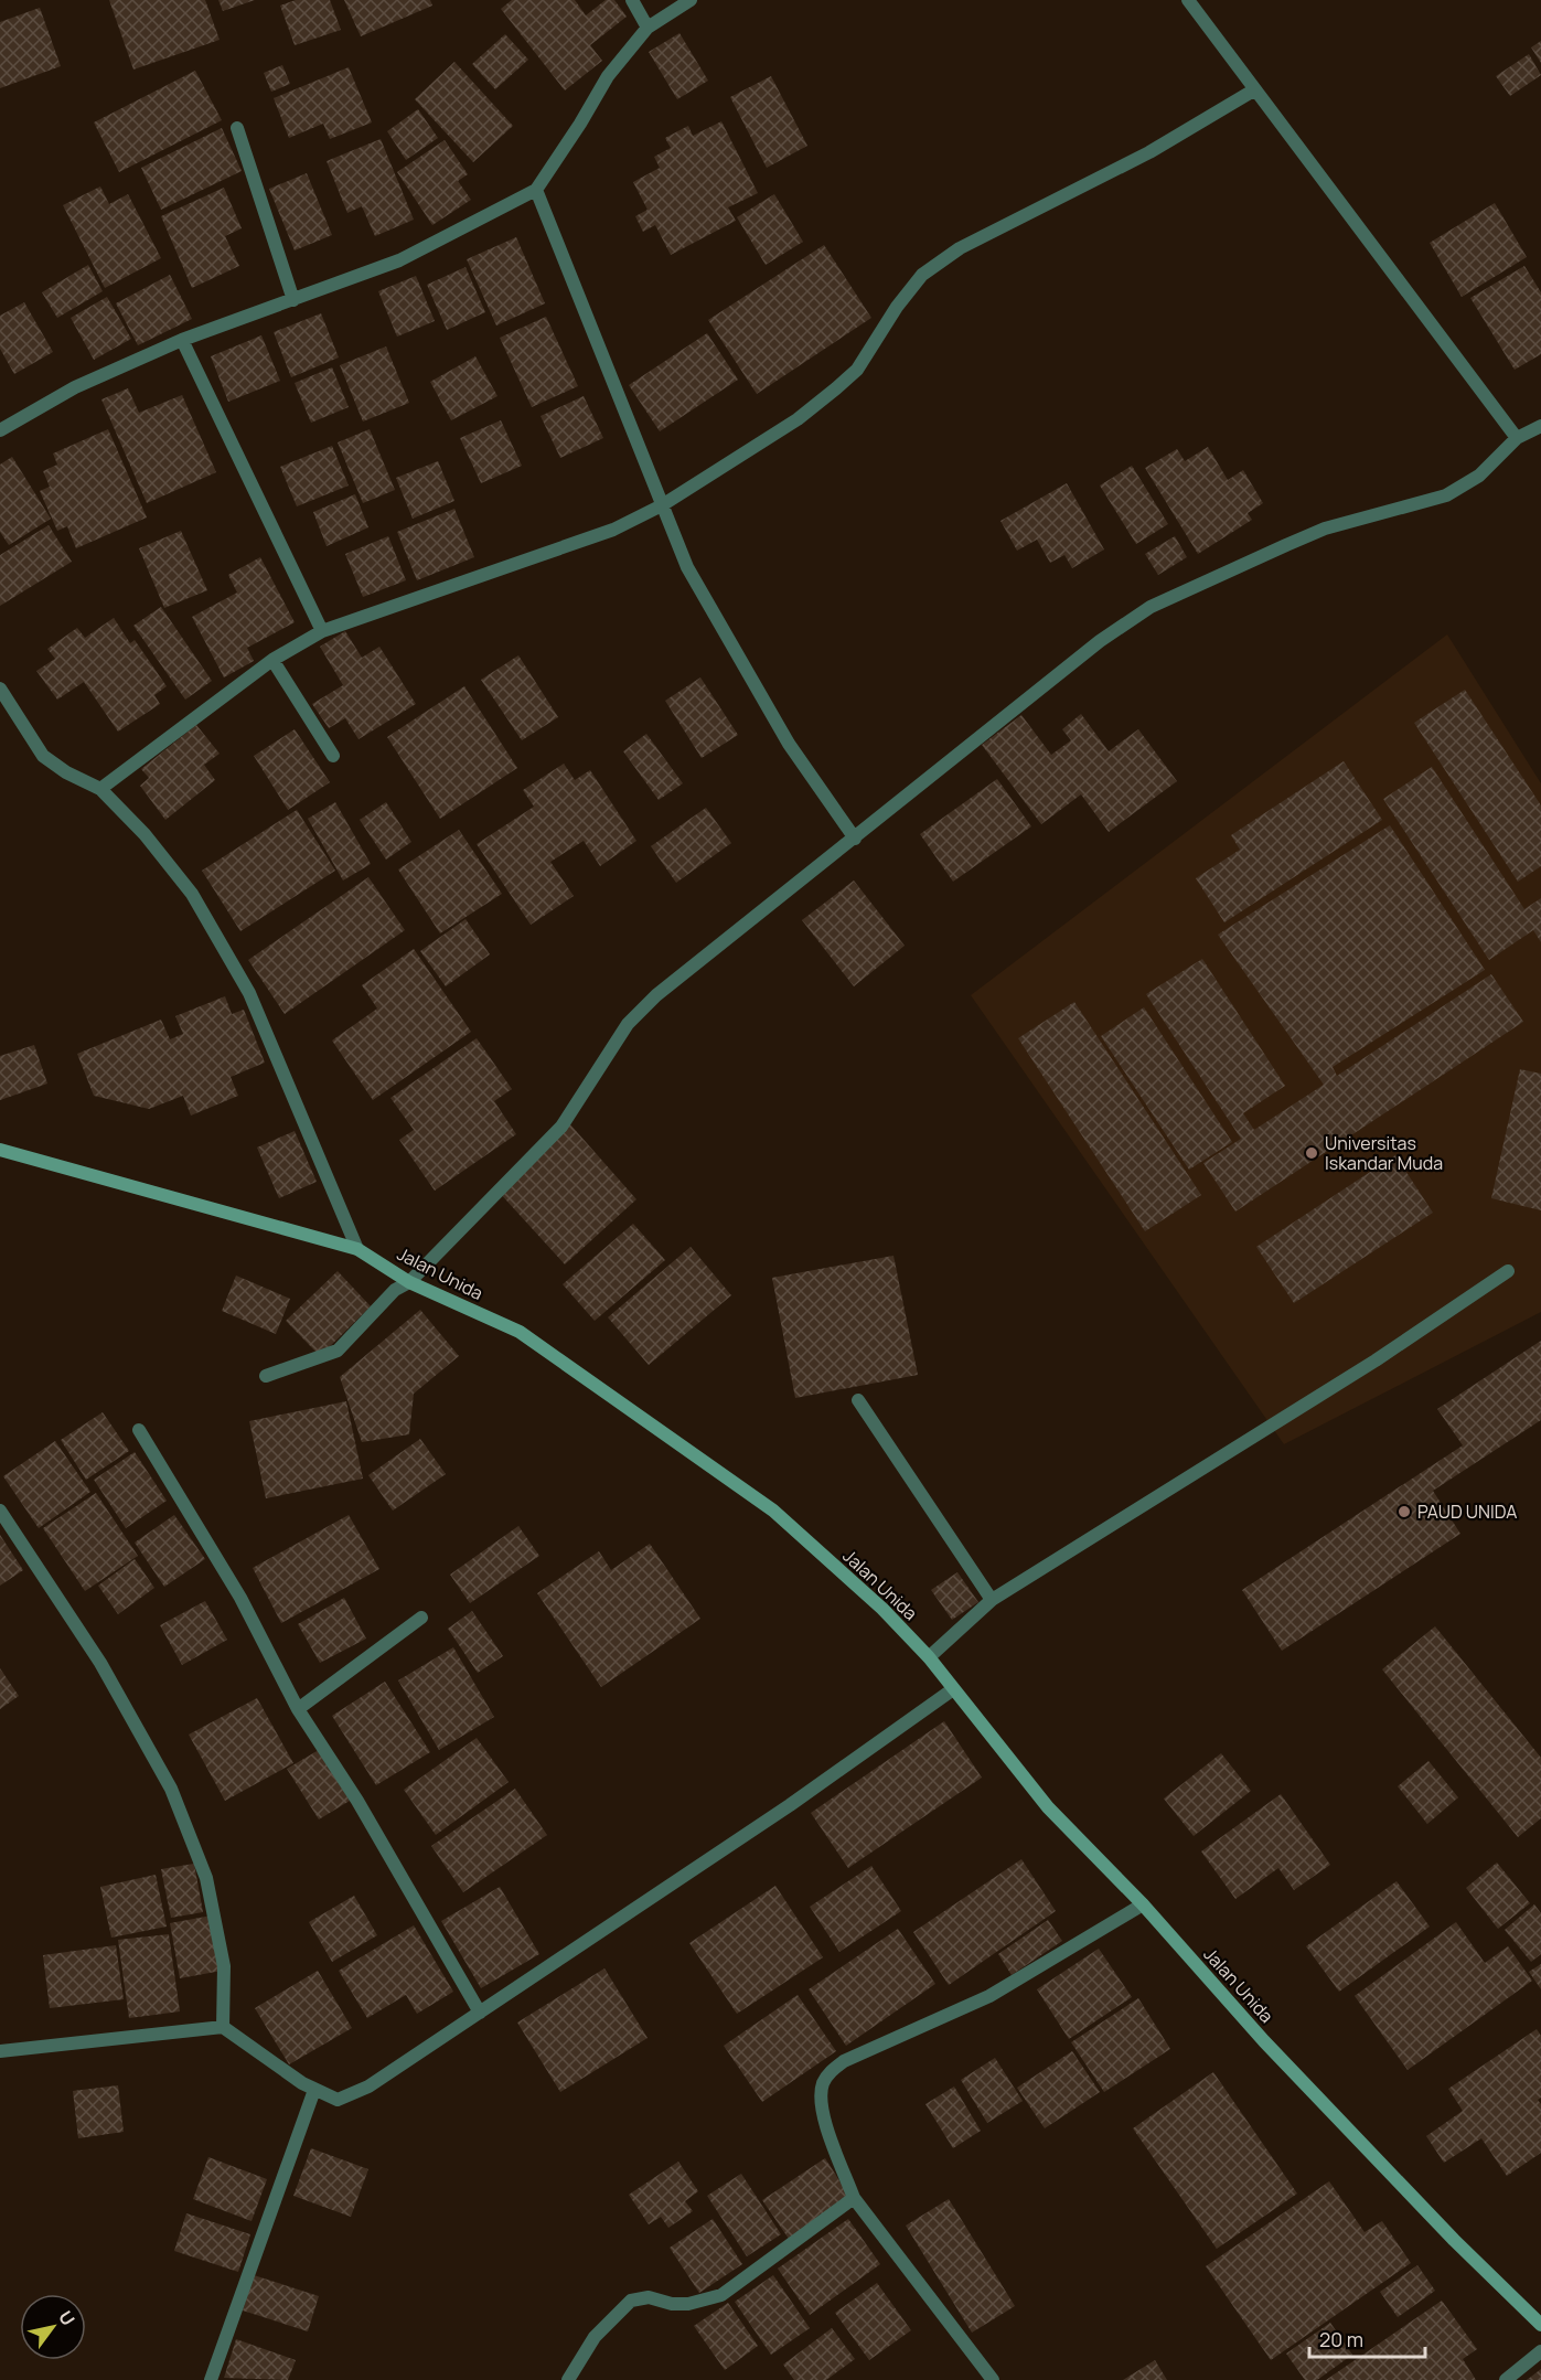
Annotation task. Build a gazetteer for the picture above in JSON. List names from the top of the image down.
{
  "streets": {
    "street": ["Jalan Unida"]
  },
  "places": ["Universitas Iskandar Muda", "PAUD UNIDA"],
  "scale_bar": "20 m",
  "north": "top right"
}
